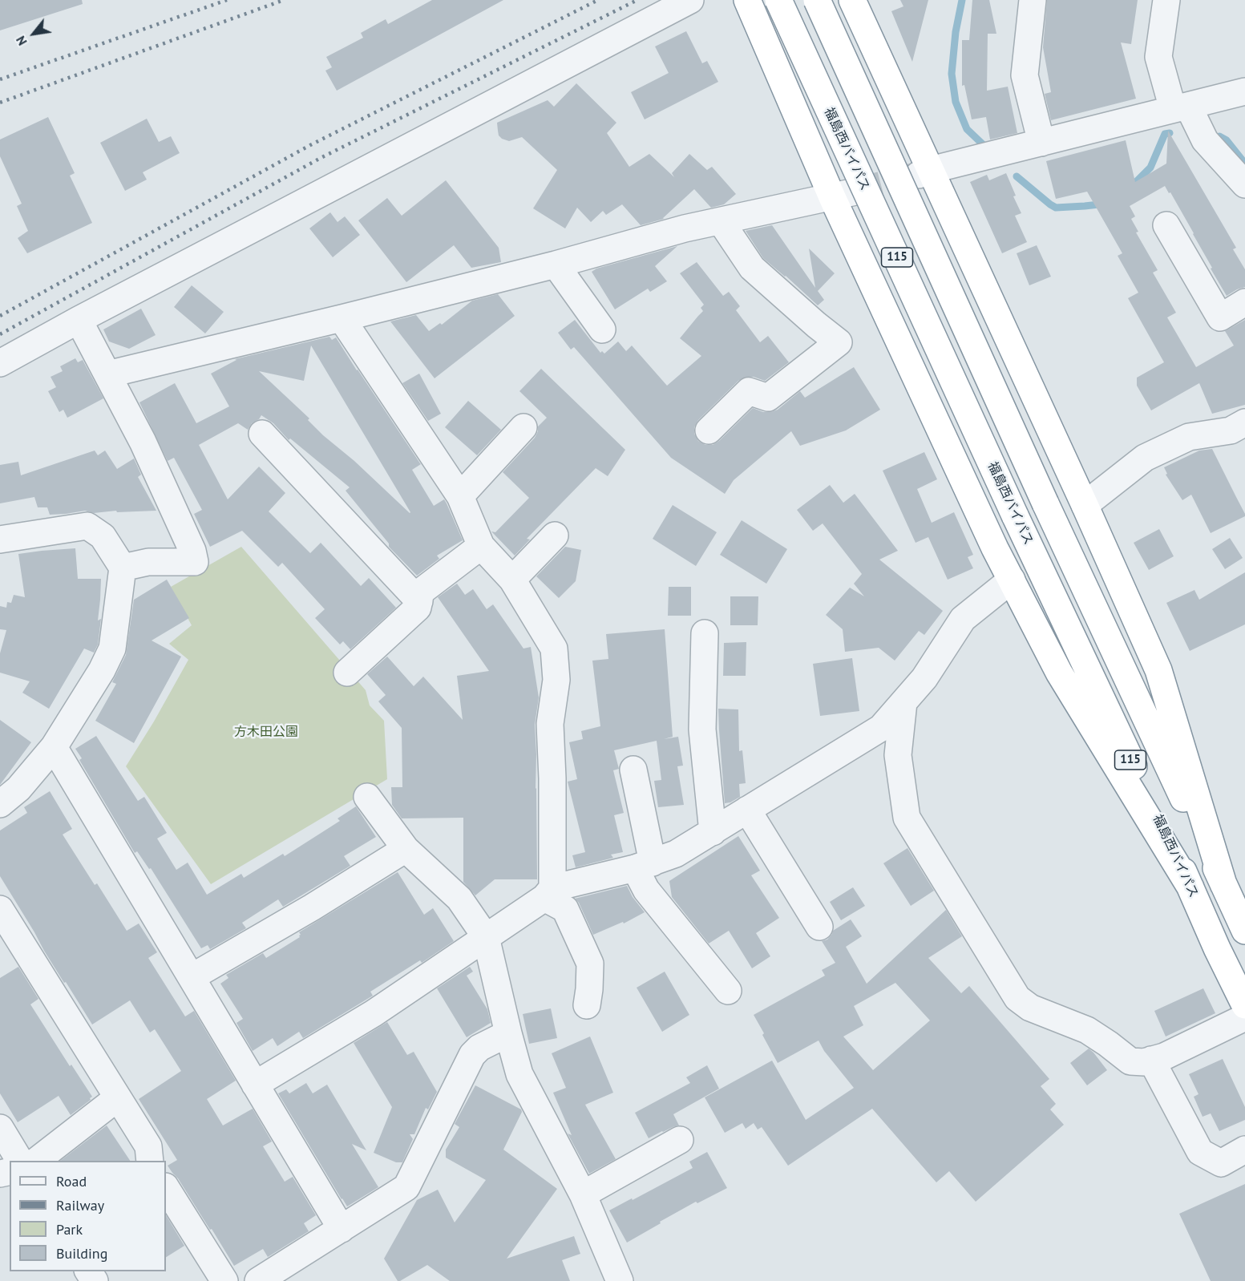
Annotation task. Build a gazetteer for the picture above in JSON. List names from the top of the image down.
{
  "streets": {
    "highway": ["福島西バイパス", "115"]
  },
  "parks": ["方木田公園"],
  "legend": [
    "Road",
    "Railway",
    "Park",
    "Building"
  ],
  "north": "bottom left"
}
